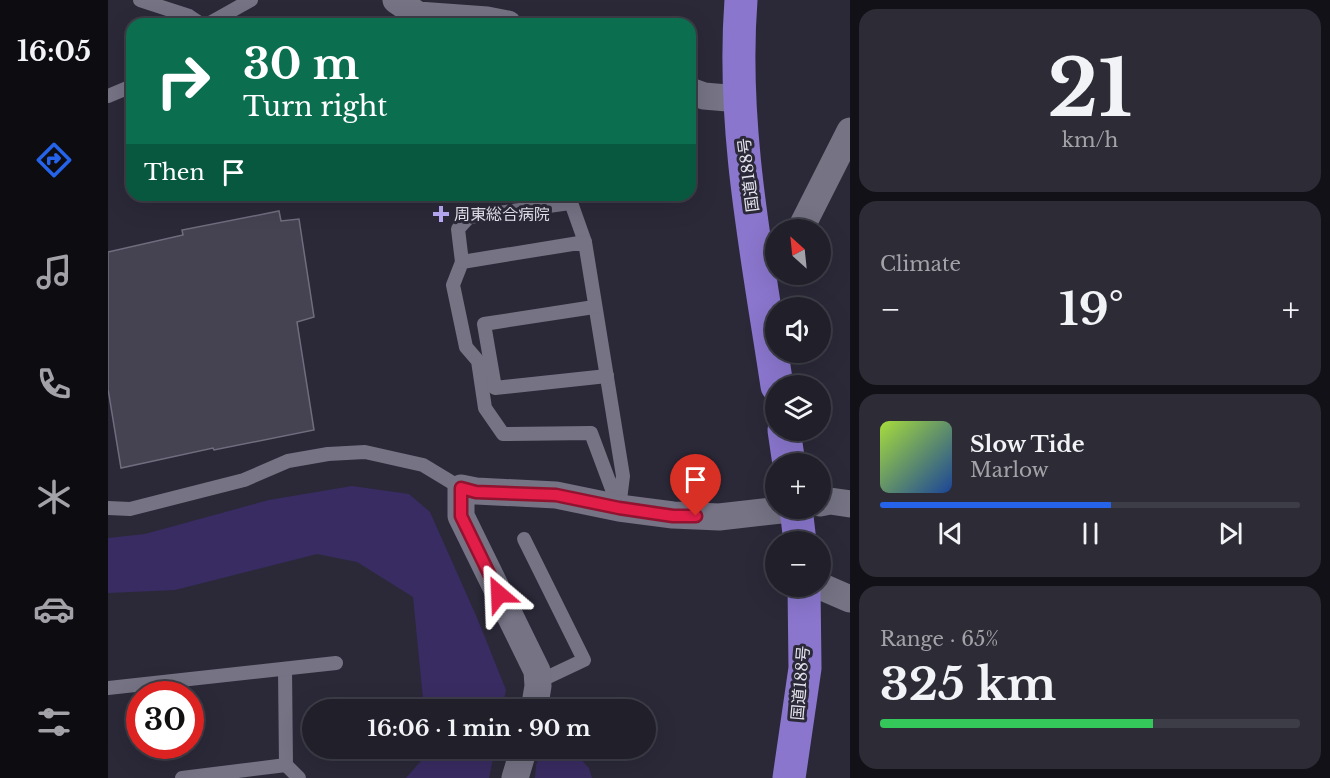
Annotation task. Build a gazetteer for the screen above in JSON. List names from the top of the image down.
{
  "streets": {
    "highway": ["国道188号"]
  },
  "places": {
    "health": ["周東総合病院"]
  },
  "north": "top left",
  "page": {
    "tabs": "16:05",
    "tile": [
      ["21", "km/h"],
      "Climate",
      ["Range · 65%", "325 km"]
    ],
    "turn": ["30 m", "Turn right"],
    "then": "Then",
    "map_buttons": ["+", "−"],
    "heat": ["−", "19°", "+"],
    "song": ["Slow Tide", "Marlow"],
    "limit": "30",
    "trip": "16:06 · 1 min · 90 m"
  }
}
